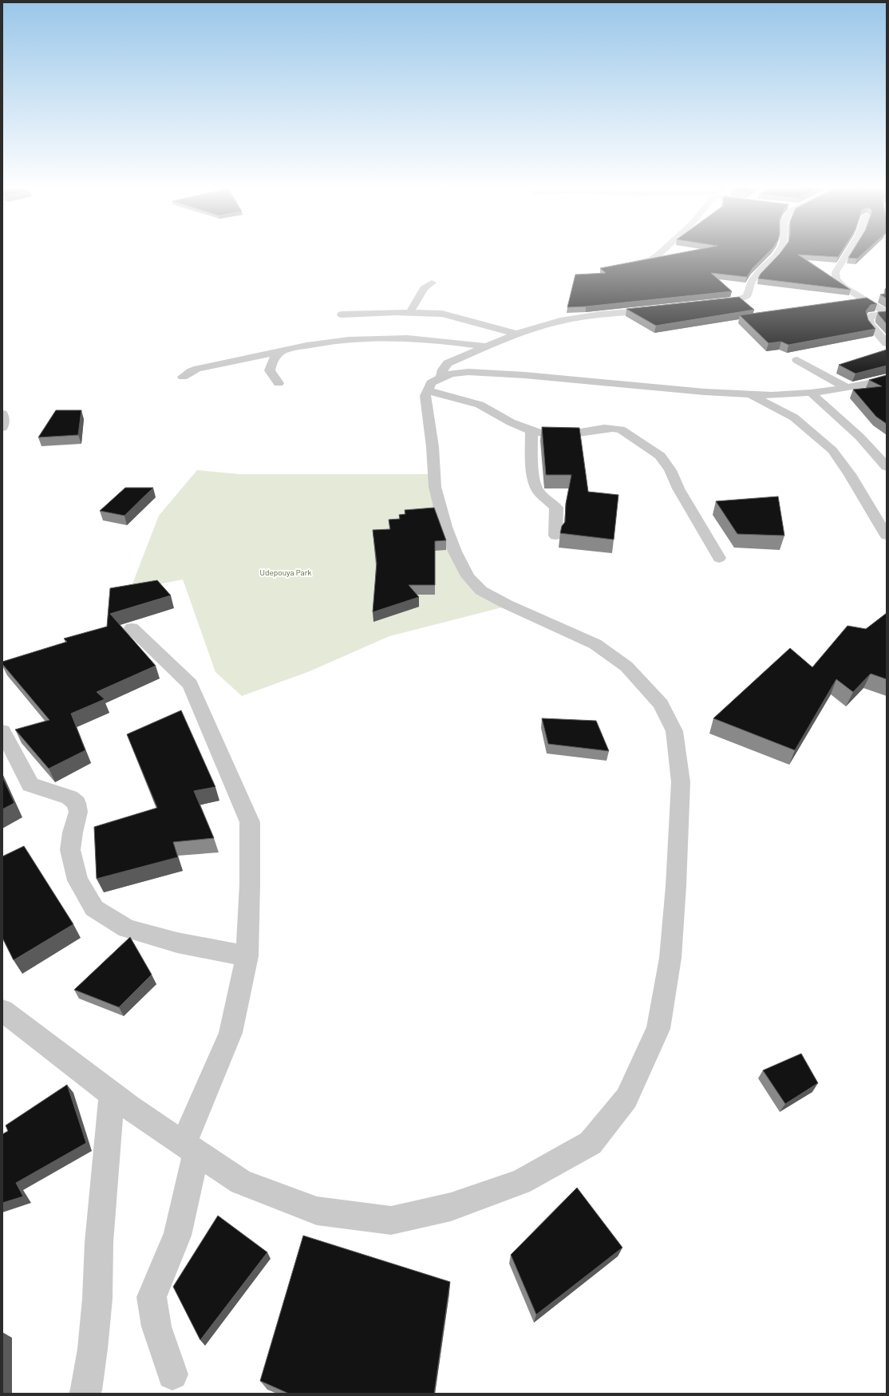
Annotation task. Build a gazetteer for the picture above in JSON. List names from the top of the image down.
{
  "parks": ["Udepouya Park"]
}
